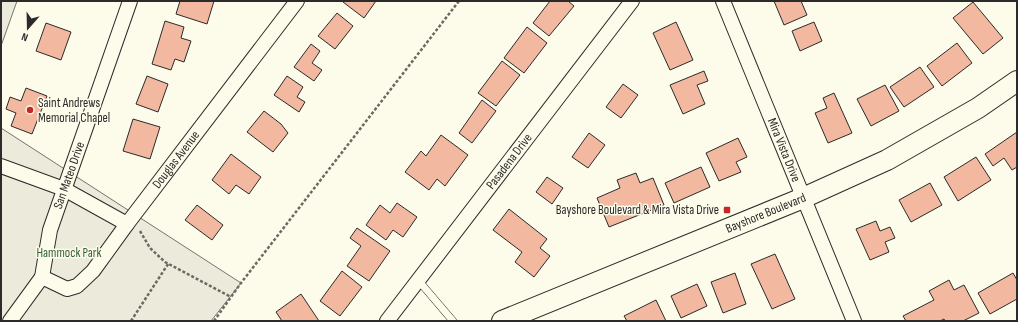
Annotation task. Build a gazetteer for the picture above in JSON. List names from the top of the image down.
{
  "streets": {
    "main road": ["Bayshore Boulevard"],
    "street": [
      "Mira Vista Drive",
      "Douglas Avenue",
      "Pasadena Drive",
      "San Mateo Drive"
    ]
  },
  "crossings": [
    ["Mira Vista Drive", "Bayshore Boulevard"],
    ["Douglas Avenue", "San Mateo Drive"]
  ],
  "parks": ["Hammock Park"],
  "places": {
    "other": ["Saint Andrews Memorial Chapel"],
    "transit": ["Bayshore Boulevard & Mira Vista Drive"]
  },
  "north": "bottom"
}
